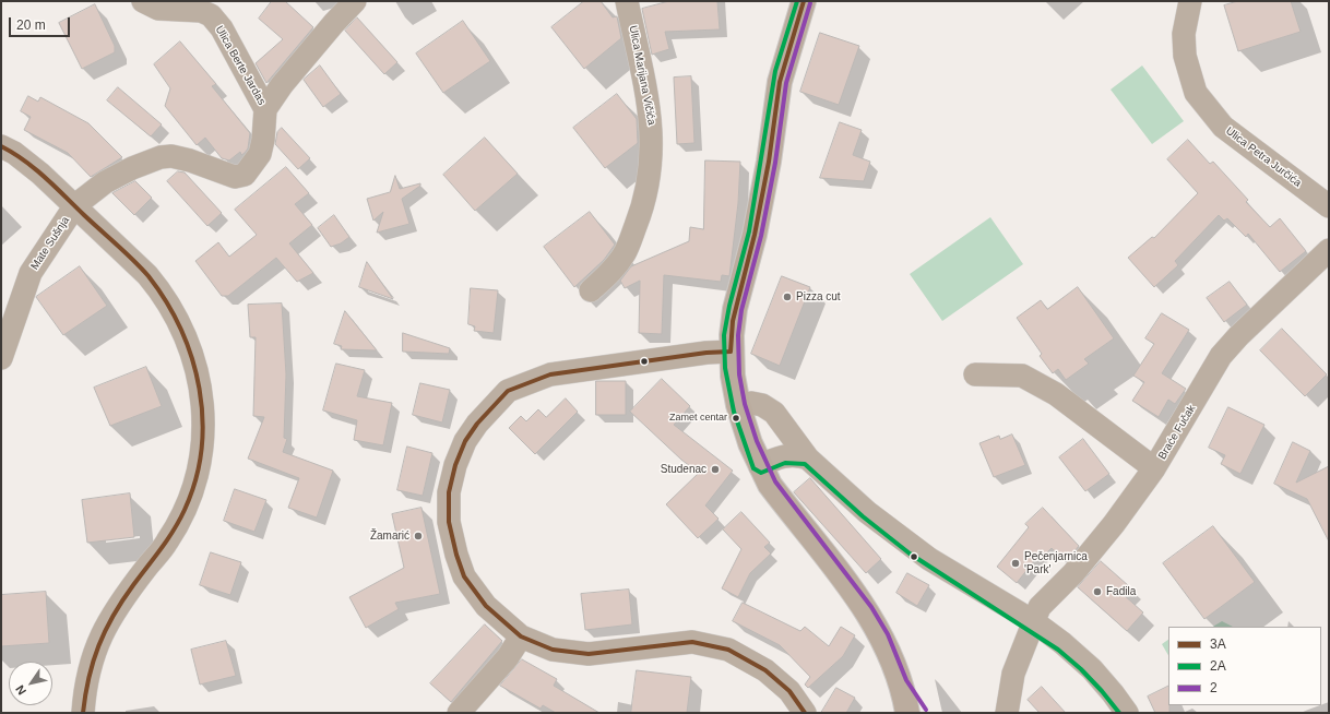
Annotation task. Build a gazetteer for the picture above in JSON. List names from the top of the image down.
{
  "streets": {
    "street": [
      "Ulica Berte Jardas",
      "Ulica Marijana Vičića",
      "Ulica Petra Jurčića",
      "Mate Sušnja",
      "Braće Fučak"
    ]
  },
  "crossings": [
    ["Ulica Berte Jardas", "Mate Sušnja"]
  ],
  "places": [
    "Pizza cut",
    "Zamet centar",
    "Studenac",
    "Žamarić",
    "Pečenjarnica 'Park'",
    "Fadila"
  ],
  "lines": ["transit line 3A", "transit line 2A", "transit line 2"],
  "legend": ["3A", "2A", "2"],
  "scale_bar": "20 m",
  "north": "bottom left"
}
